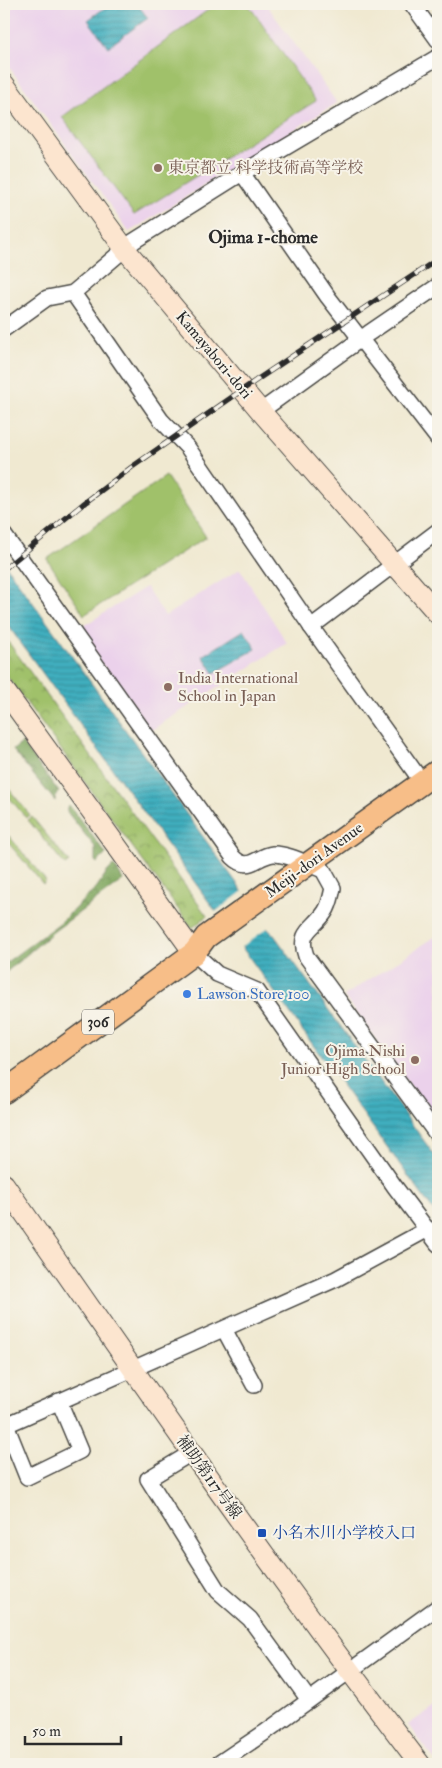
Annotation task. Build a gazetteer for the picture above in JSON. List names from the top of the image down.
{
  "streets": {
    "main road": ["Meiji-dori Avenue", "306"],
    "street": ["Kamayabori-dori", "補助第117号線"]
  },
  "districts": ["Ojima 1-chome"],
  "places": {
    "other": [
      "東京都立 科学技術高等学校",
      "India International School in Japan",
      "Lawson Store 100",
      "Ojima Nishi Junior High School"
    ],
    "transit": ["小名木川小学校入口"]
  },
  "scale_bar": "50 m"
}
